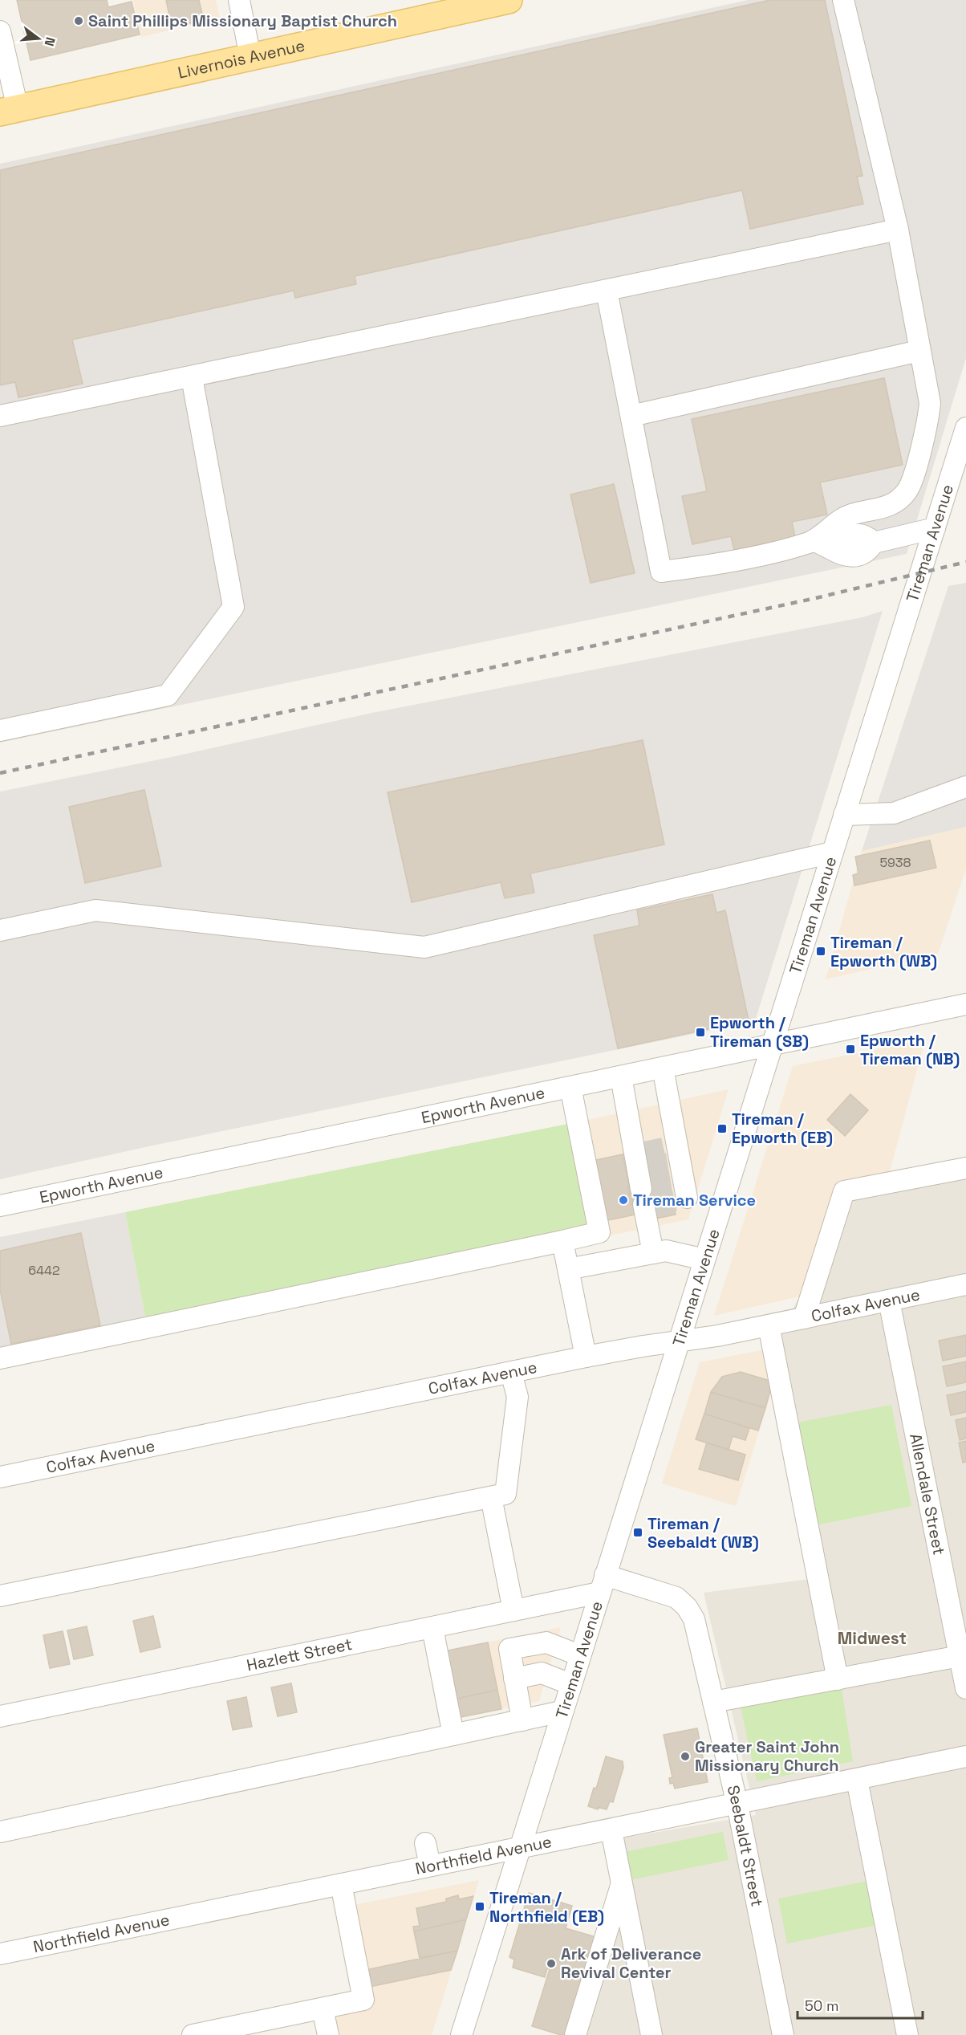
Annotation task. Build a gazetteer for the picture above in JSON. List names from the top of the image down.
{
  "streets": {
    "main road": ["Livernois Avenue"],
    "street": [
      "Tireman Avenue",
      "Epworth Avenue",
      "Colfax Avenue",
      "Allendale Street",
      "Hazlett Street",
      "Seebaldt Street",
      "Northfield Avenue"
    ]
  },
  "crossings": [
    ["Tireman Avenue", "Epworth Avenue"],
    ["Tireman Avenue", "Colfax Avenue"],
    ["Tireman Avenue", "Hazlett Street"],
    ["Tireman Avenue", "Seebaldt Street"],
    ["Tireman Avenue", "Northfield Avenue"],
    ["Colfax Avenue", "Allendale Street"],
    ["Hazlett Street", "Seebaldt Street"],
    ["Seebaldt Street", "Northfield Avenue"]
  ],
  "districts": ["Midwest"],
  "places": {
    "other": [
      "Saint Phillips Missionary Baptist Church",
      "Tireman Service",
      "Greater Saint John Missionary Church",
      "Ark of Deliverance Revival Center"
    ],
    "transit": [
      "Tireman / Epworth (WB)",
      "Epworth / Tireman (SB)",
      "Epworth / Tireman (NB)",
      "Tireman / Epworth (EB)",
      "Tireman / Seebaldt (WB)",
      "Tireman / Northfield (EB)"
    ]
  },
  "house_numbers": ["5938", "6442"],
  "scale_bar": "50 m",
  "north": "right"
}
